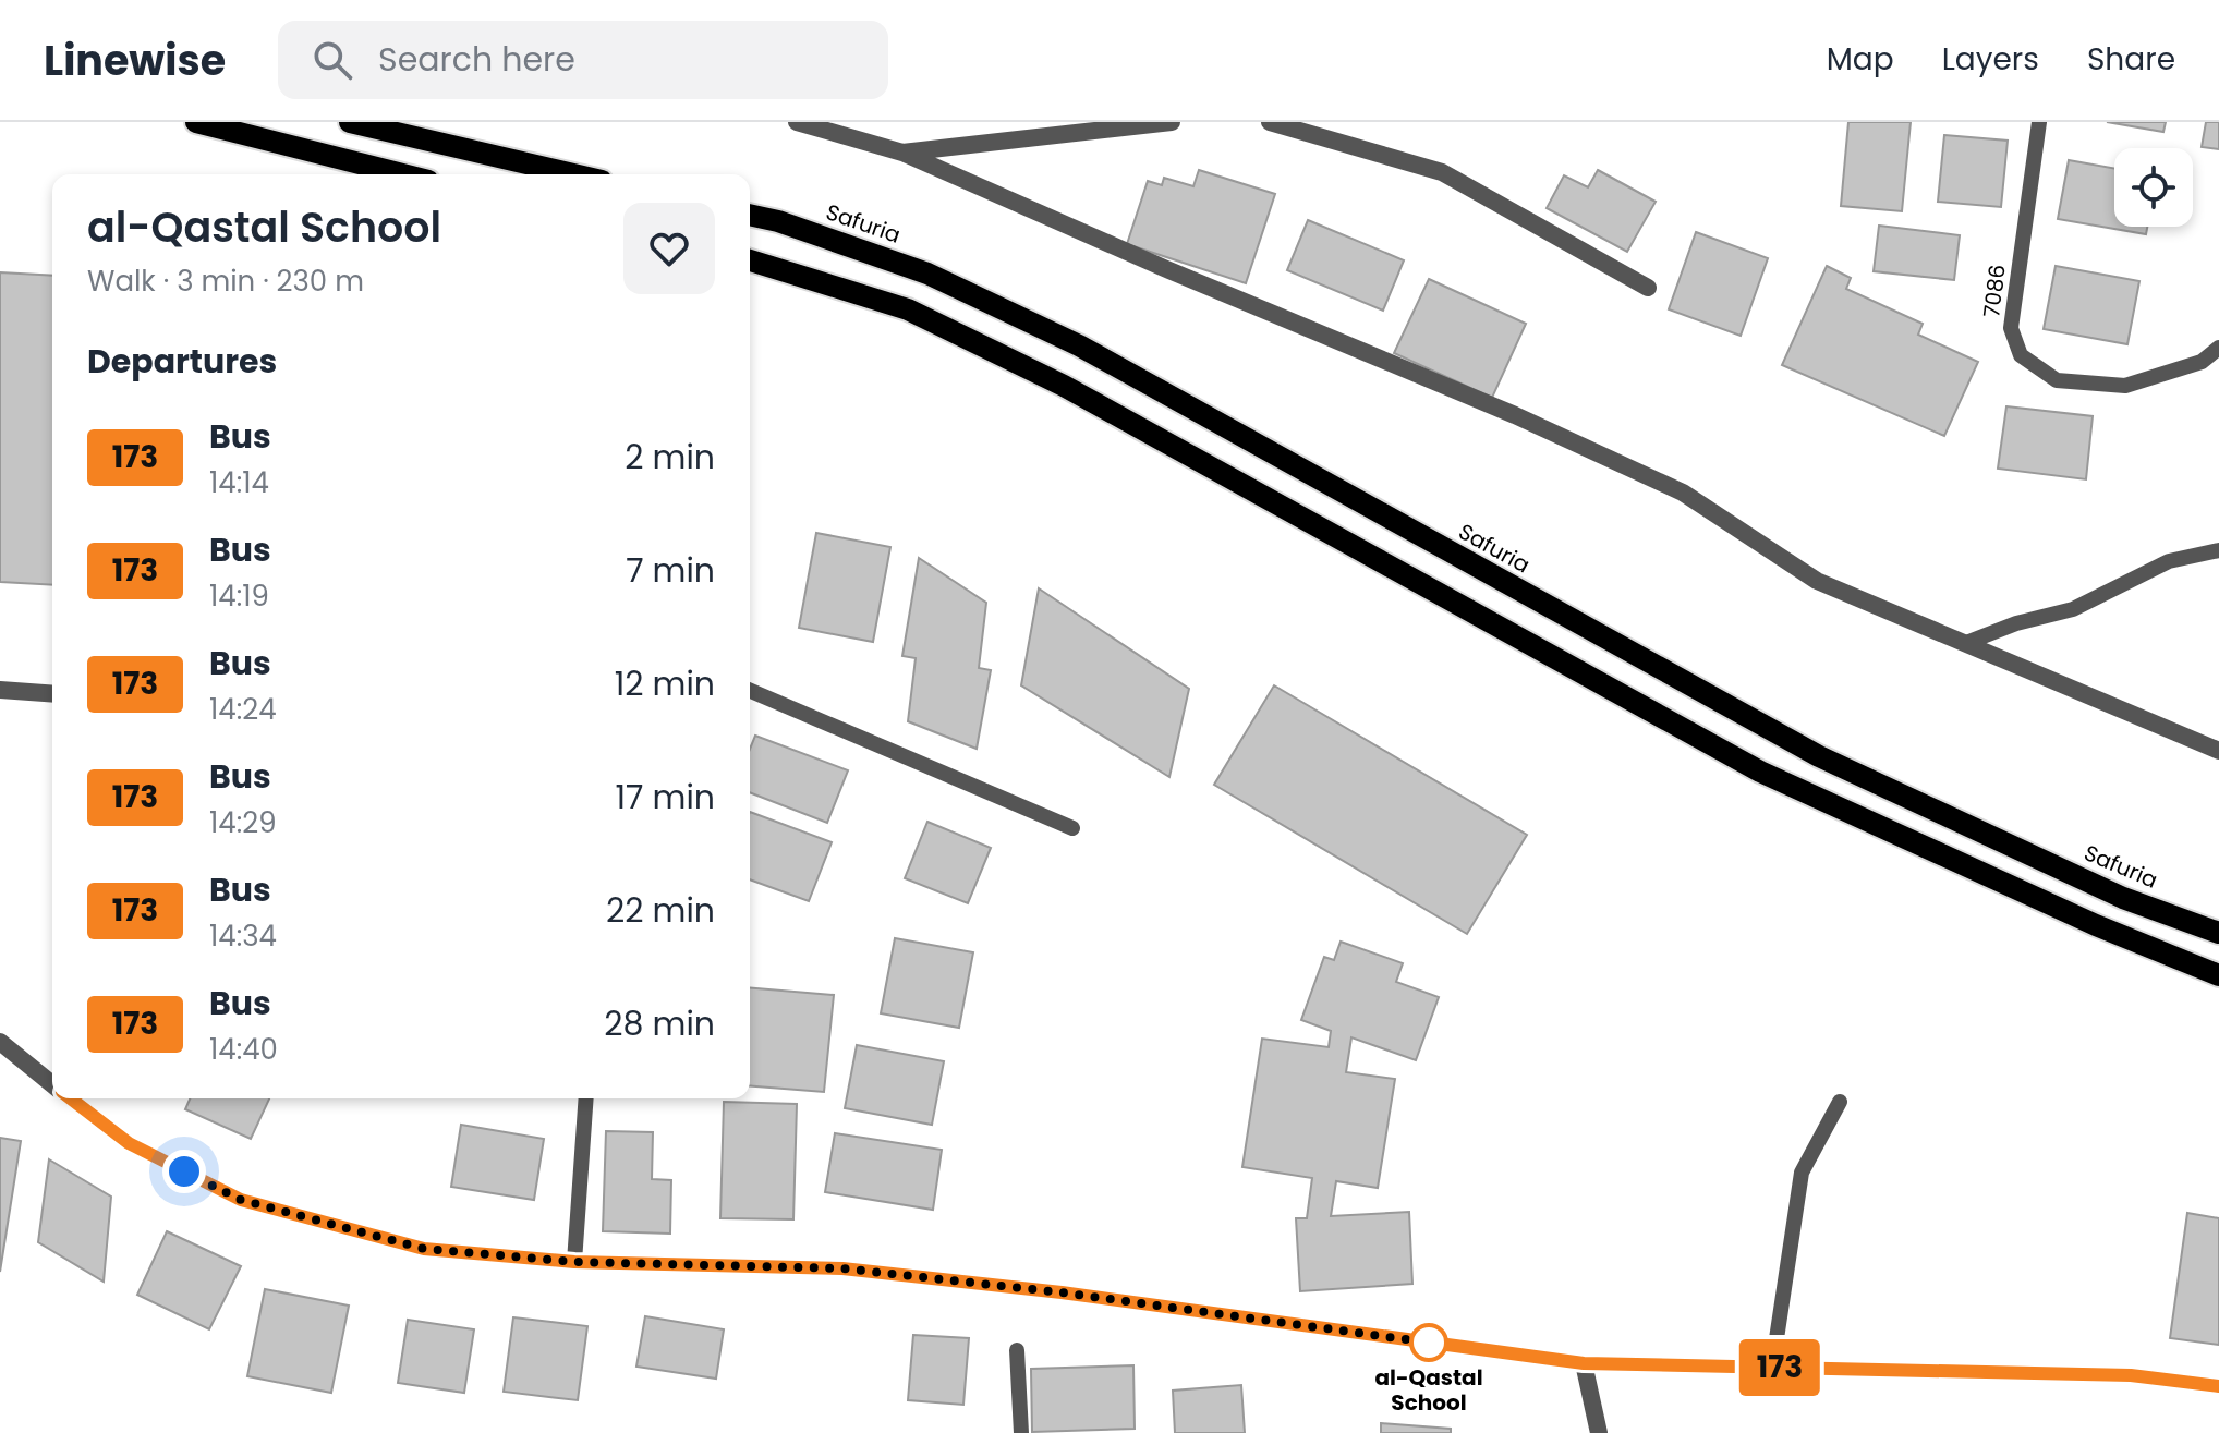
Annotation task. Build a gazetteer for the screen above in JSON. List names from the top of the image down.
{
  "streets": {
    "main road": ["Safuria"],
    "lane": ["7086"]
  },
  "places": ["al-Qastal School"],
  "lines": ["bus line 173"],
  "page": {
    "header": "Linewise",
    "search": "Search here",
    "nav": ["Map", "Layers", "Share"],
    "on_map": "173",
    "heading": [
      ["al-Qastal School", "Walk · 3 min · 230 m"],
      "Departures"
    ],
    "list": [
      {
        "mark": "173",
        "name": "Bus",
        "note": "14:14",
        "value": "2 min"
      },
      {
        "mark": "173",
        "name": "Bus",
        "note": "14:19",
        "value": "7 min"
      },
      {
        "mark": "173",
        "name": "Bus",
        "note": "14:24",
        "value": "12 min"
      },
      {
        "mark": "173",
        "name": "Bus",
        "note": "14:29",
        "value": "17 min"
      },
      {
        "mark": "173",
        "name": "Bus",
        "note": "14:34",
        "value": "22 min"
      },
      {
        "mark": "173",
        "name": "Bus",
        "note": "14:40",
        "value": "28 min"
      }
    ]
  }
}
